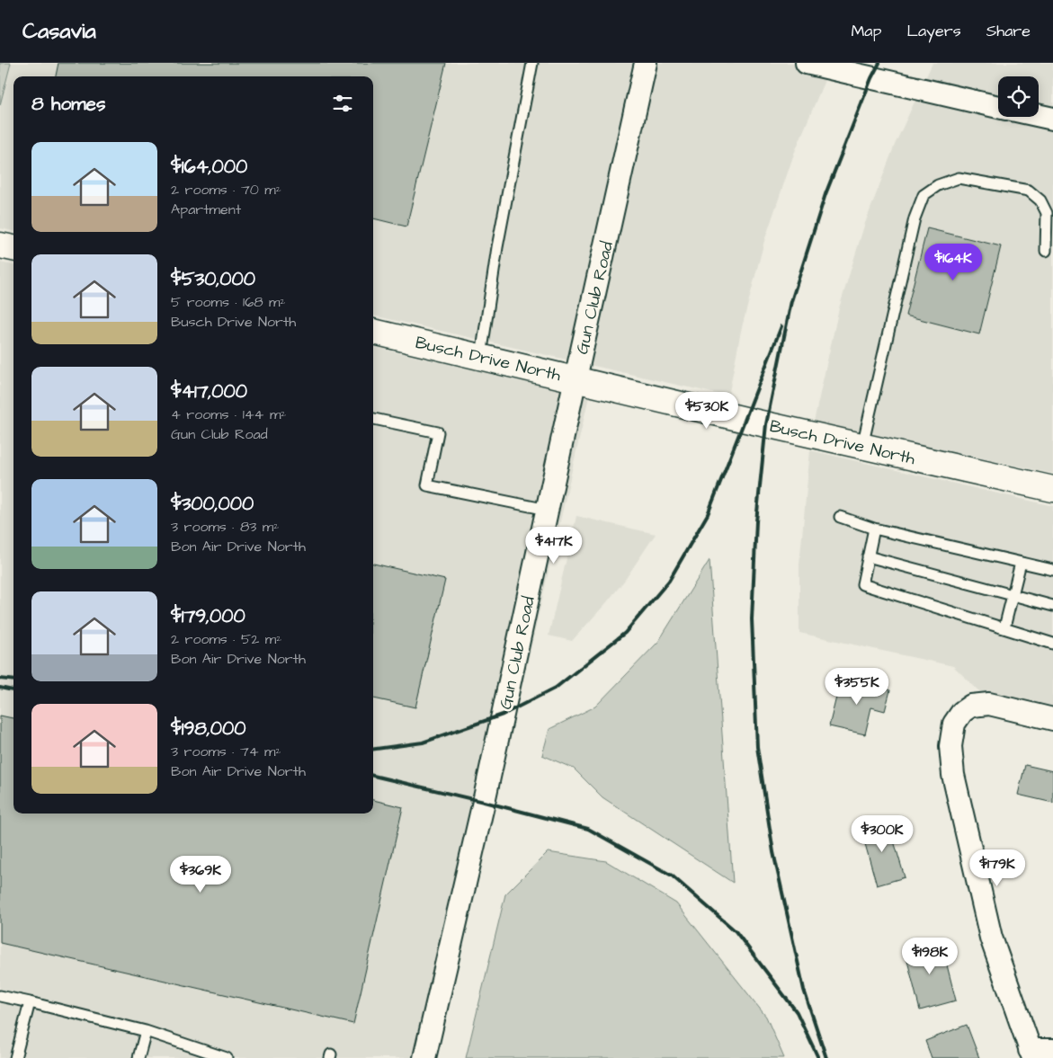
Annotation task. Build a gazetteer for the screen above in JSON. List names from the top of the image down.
{
  "streets": {
    "street": ["Gun Club Road", "Busch Drive North"]
  },
  "crossings": [
    ["Gun Club Road", "Busch Drive North"]
  ],
  "page": {
    "header": "Casavia",
    "nav": ["Map", "Layers", "Share"],
    "heading": "8 homes",
    "list": [
      {
        "name": "$164,000",
        "note": "2 rooms · 70 m² · Apartment"
      },
      {
        "name": "$530,000",
        "note": "5 rooms · 168 m² · Busch Drive North"
      },
      {
        "name": "$417,000",
        "note": "4 rooms · 144 m² · Gun Club Road"
      },
      {
        "name": "$300,000",
        "note": "3 rooms · 83 m² · Bon Air Drive North"
      },
      {
        "name": "$179,000",
        "note": "2 rooms · 52 m² · Bon Air Drive North"
      },
      {
        "name": "$198,000",
        "note": "3 rooms · 74 m² · Bon Air Drive North"
      }
    ],
    "price": [
      "$164K",
      "$530K",
      "$417K",
      "$355K",
      "$300K",
      "$179K",
      "$369K",
      "$198K"
    ]
  }
}
